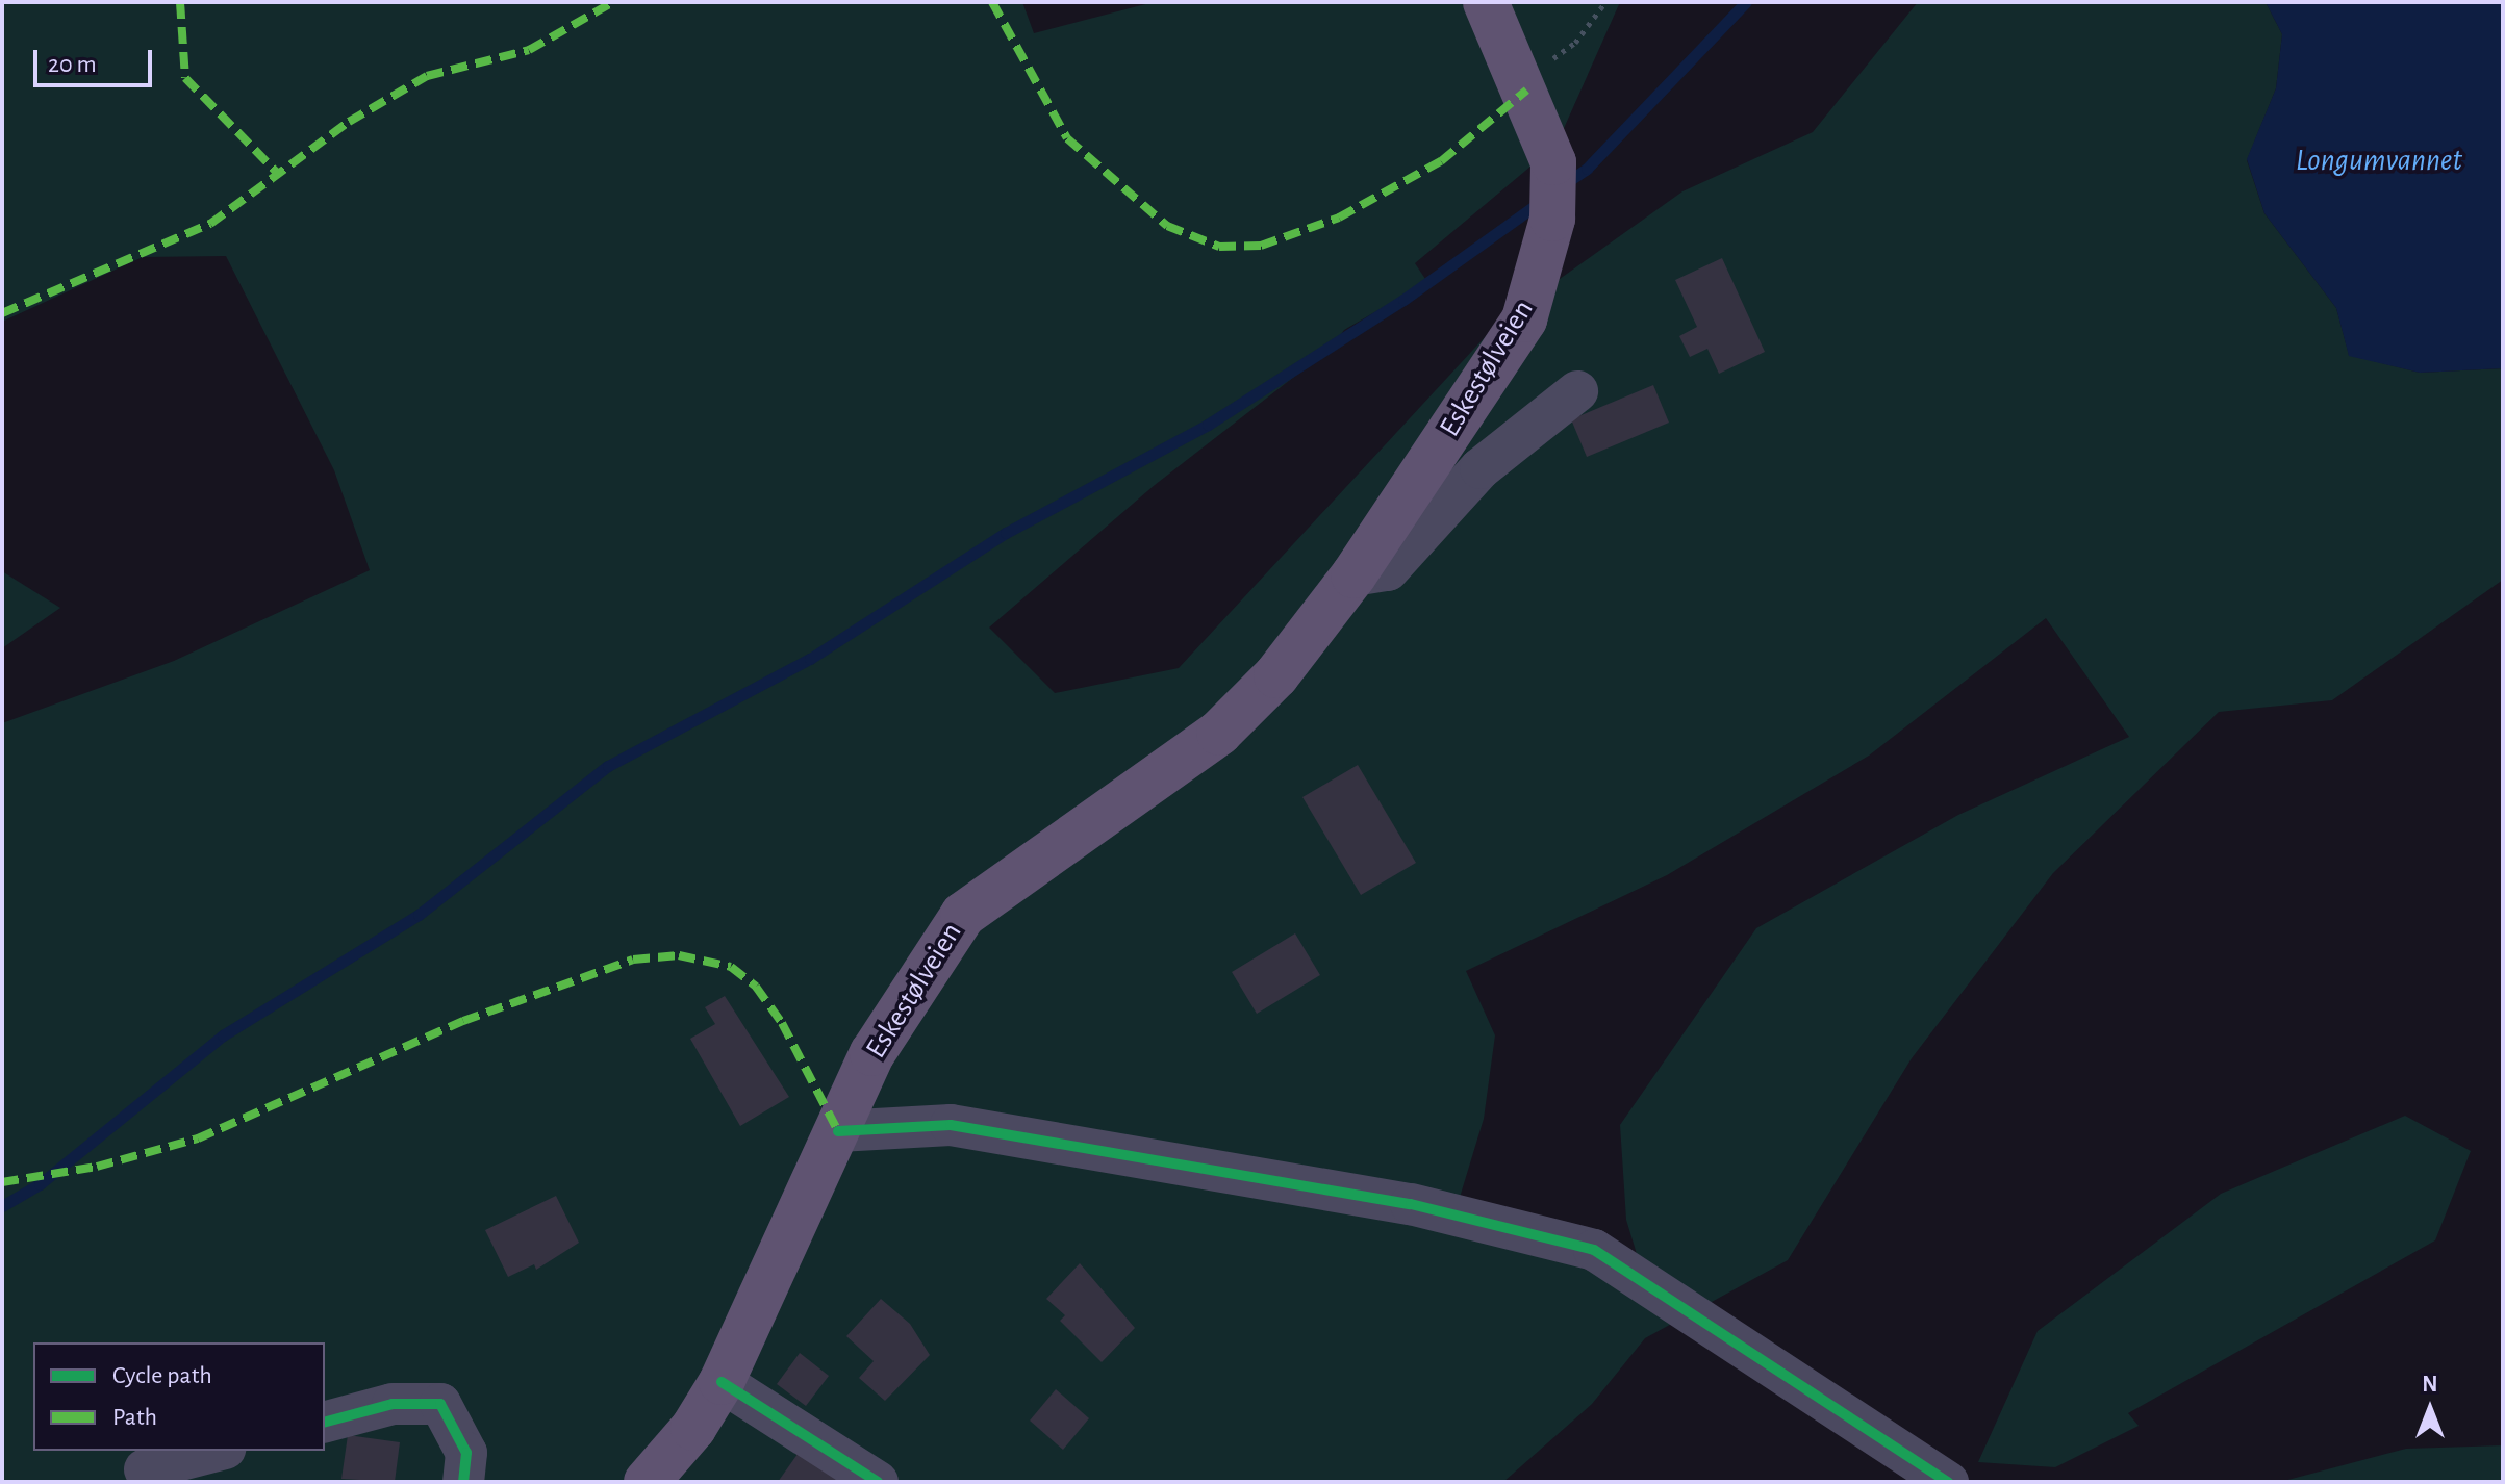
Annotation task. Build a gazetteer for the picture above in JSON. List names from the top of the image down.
{
  "streets": {
    "main road": ["Eskestølveien"]
  },
  "water": ["Longumvannet"],
  "legend": ["Cycle path", "Path"],
  "scale_bar": "20 m",
  "north": "top"
}
